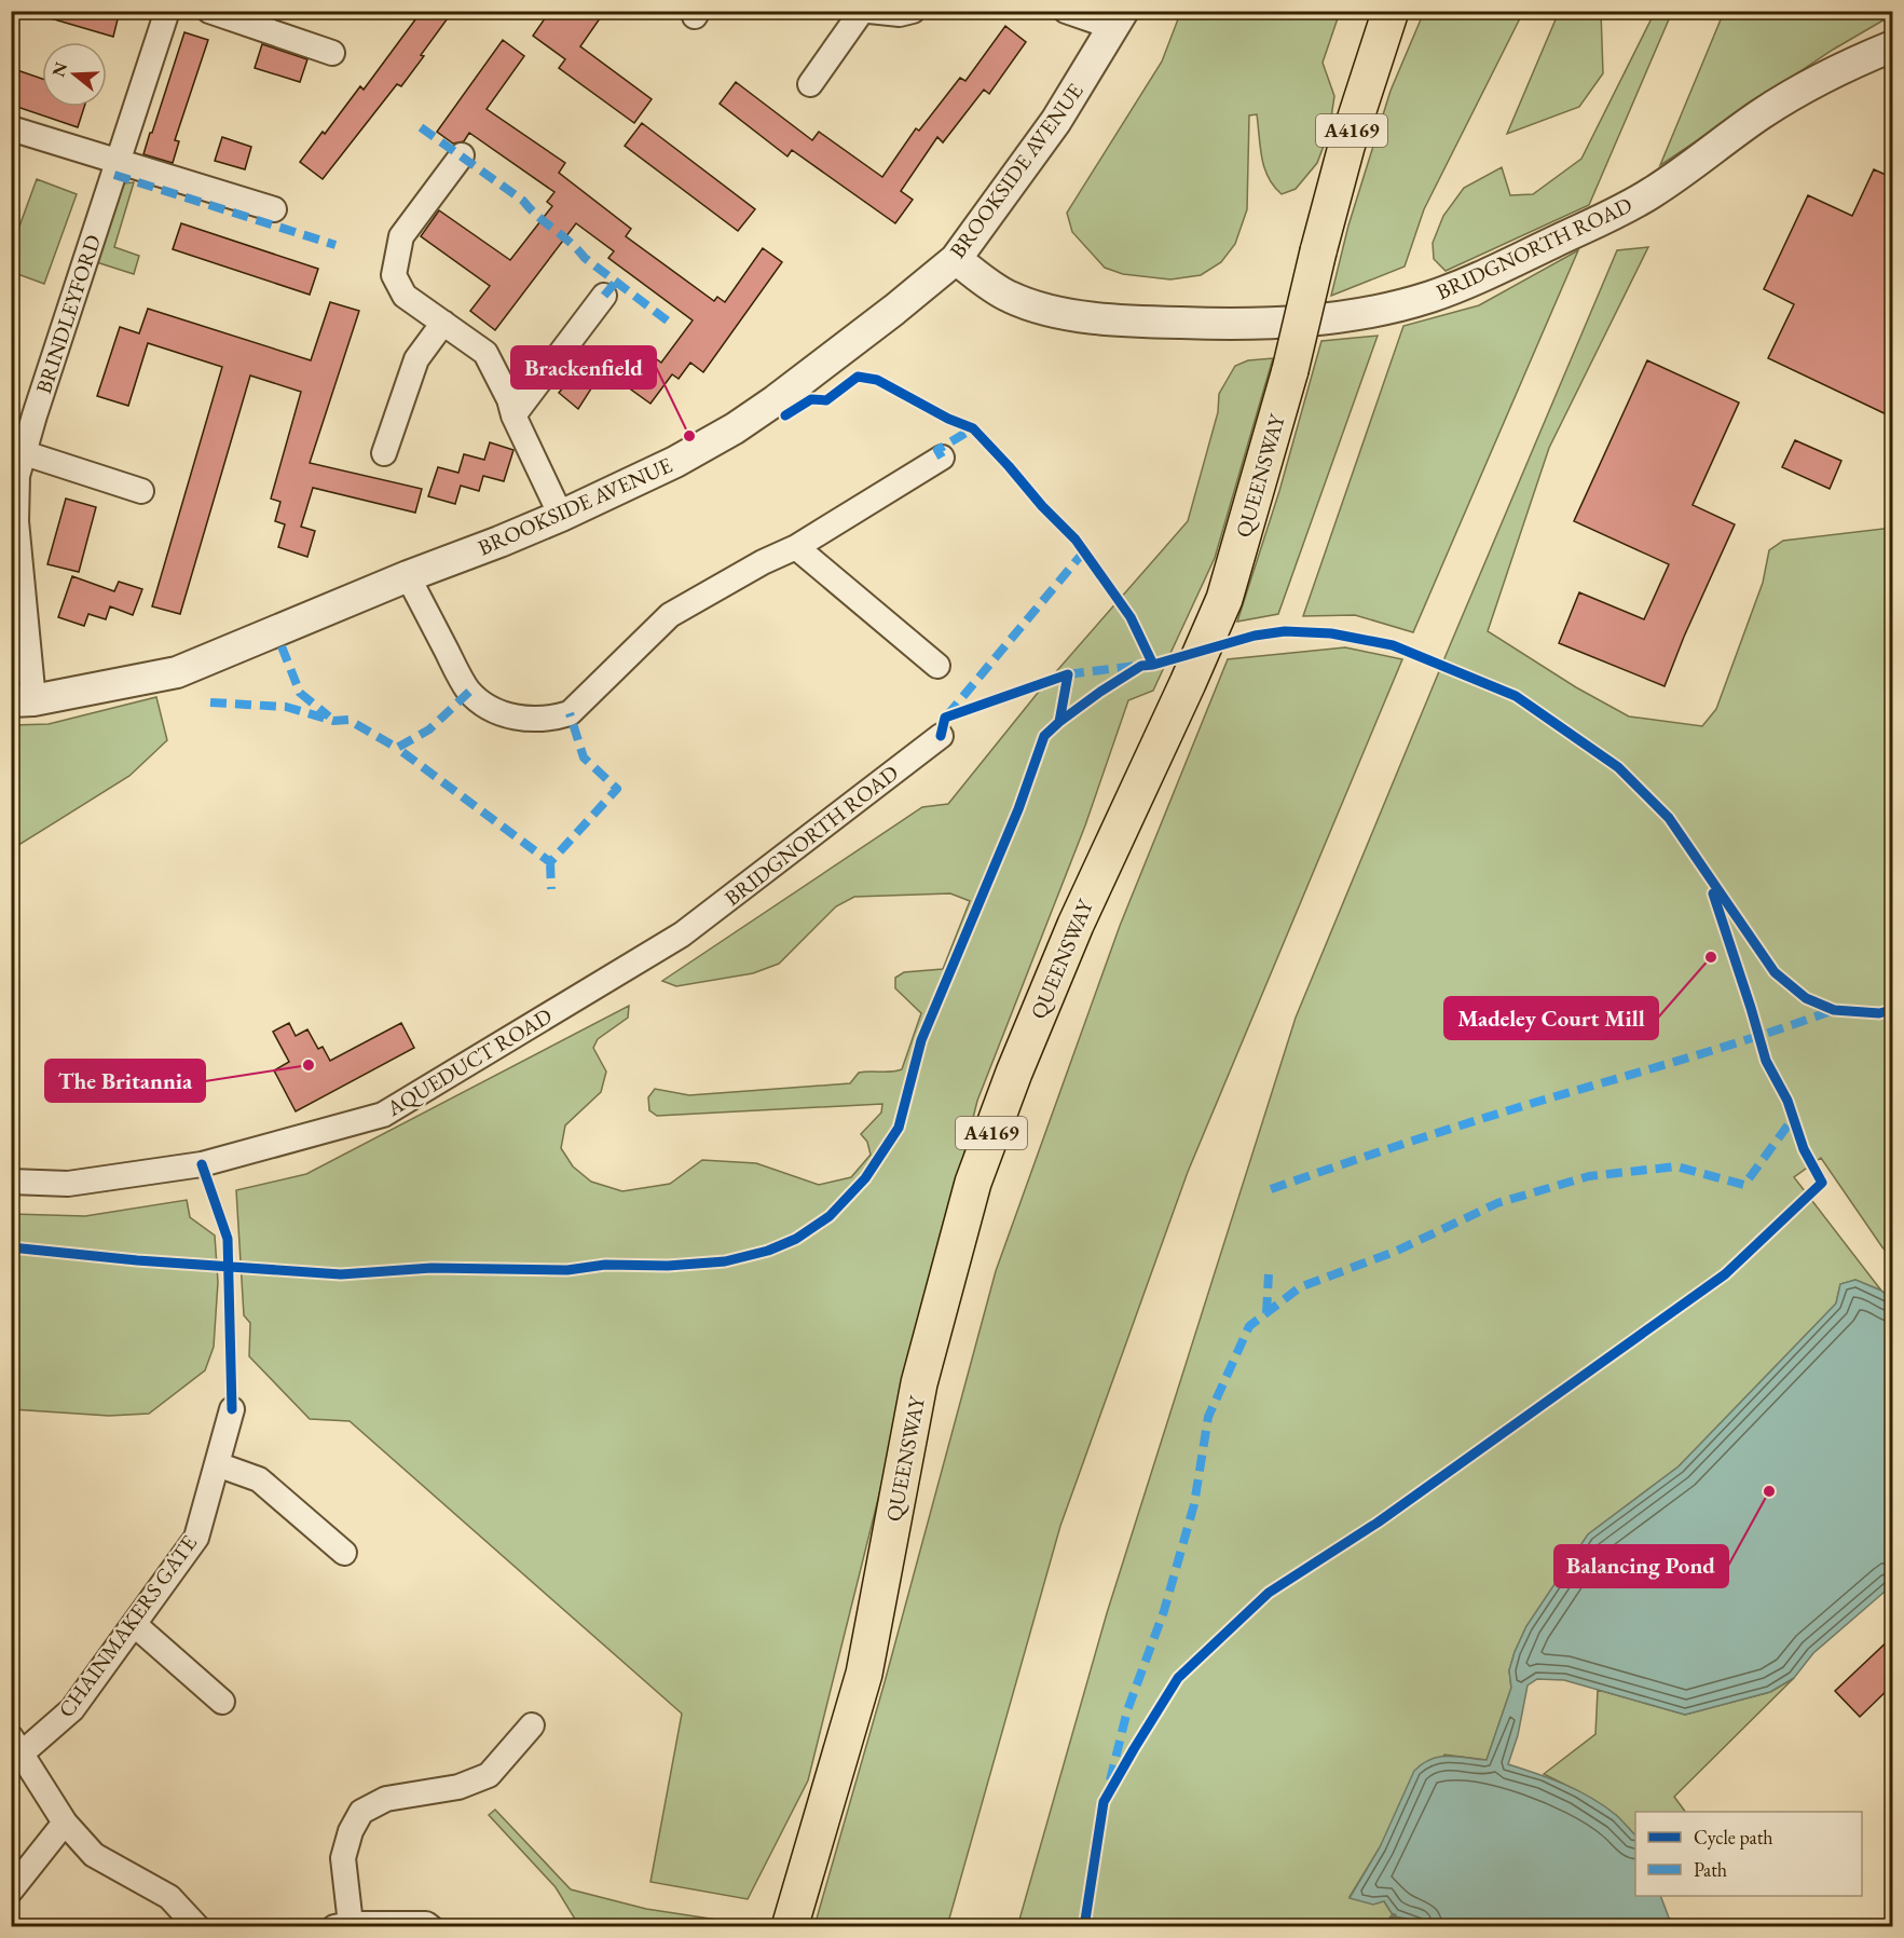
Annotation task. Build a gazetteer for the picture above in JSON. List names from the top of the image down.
{
  "streets": {
    "main road": ["A4169", "QUEENSWAY"],
    "street": [
      "BROOKSIDE AVENUE",
      "BRIDGNORTH ROAD",
      "BRINDLEYFORD",
      "AQUEDUCT ROAD",
      "CHAINMAKERS GATE"
    ]
  },
  "crossings": [
    ["BROOKSIDE AVENUE", "BRIDGNORTH ROAD"],
    ["BROOKSIDE AVENUE", "BRINDLEYFORD"],
    ["BRIDGNORTH ROAD", "AQUEDUCT ROAD"]
  ],
  "places": [
    "Brackenfield",
    "Madeley Court Mill",
    "The Britannia",
    "Balancing Pond"
  ],
  "legend": ["Cycle path", "Path"],
  "north": "left"
}
